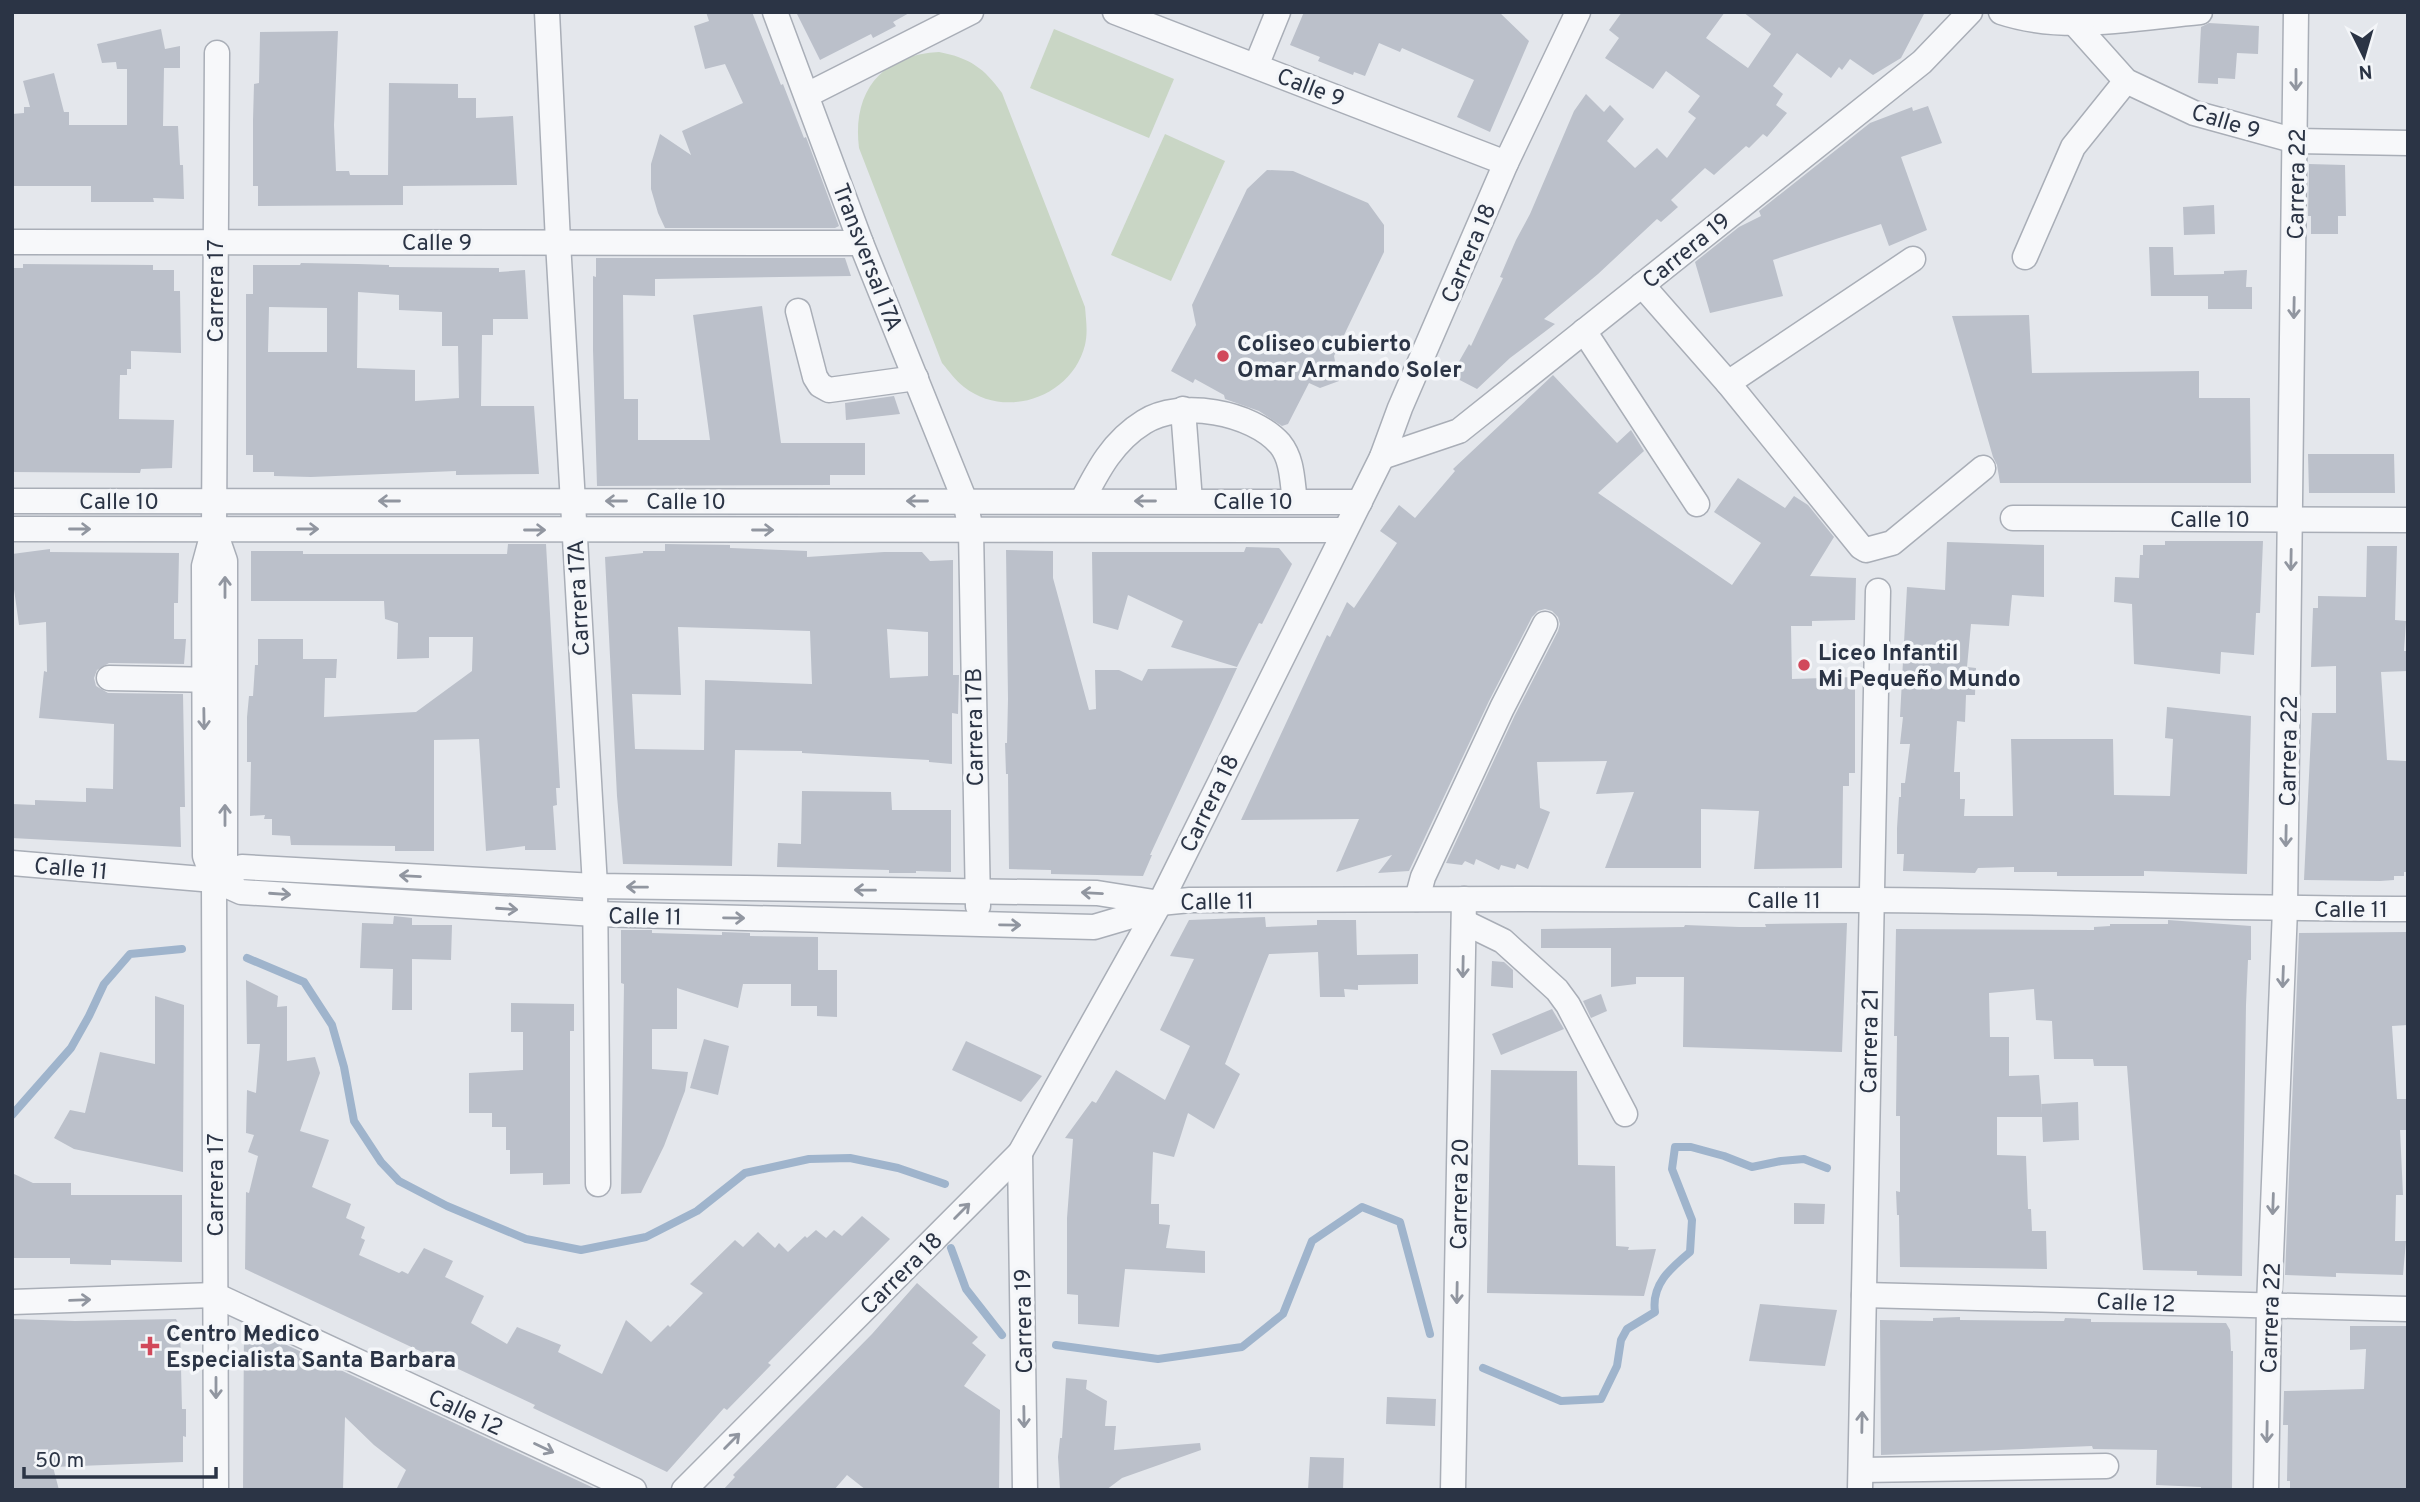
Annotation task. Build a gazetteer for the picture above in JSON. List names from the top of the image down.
{
  "streets": {
    "street": [
      "Calle 9",
      "Carrera 22",
      "Carrera 19",
      "Carrera 18",
      "Transversal 17A",
      "Carrera 17",
      "Calle 10",
      "Carrera 17A",
      "Carrera 17B",
      "Calle 11",
      "Carrera 21",
      "Carrera 20",
      "Calle 12"
    ]
  },
  "crossings": [
    ["Calle 9", "Carrera 22"],
    ["Calle 9", "Carrera 18"],
    ["Calle 9", "Transversal 17A"],
    ["Calle 9", "Carrera 17"],
    ["Calle 9", "Carrera 17A"],
    ["Carrera 22", "Calle 10"],
    ["Carrera 22", "Calle 11"],
    ["Carrera 22", "Calle 12"],
    ["Carrera 19", "Carrera 18"],
    ["Carrera 18", "Calle 10"],
    ["Carrera 18", "Calle 11"],
    ["Transversal 17A", "Calle 10"],
    ["Transversal 17A", "Carrera 17B"],
    ["Carrera 17", "Calle 10"],
    ["Carrera 17", "Calle 11"],
    ["Carrera 17", "Calle 12"],
    ["Calle 10", "Carrera 17A"],
    ["Calle 10", "Carrera 17B"],
    ["Carrera 17A", "Calle 11"],
    ["Carrera 17B", "Calle 11"],
    ["Calle 11", "Carrera 21"],
    ["Calle 11", "Carrera 20"],
    ["Carrera 21", "Calle 12"]
  ],
  "one_way": ["Carrera 22", "Carrera 20", "Calle 12"],
  "places": {
    "other": ["Coliseo cubierto Omar Armando Soler", "Liceo Infantil Mi Pequeño Mundo"],
    "health": ["Centro Medico Especialista Santa Barbara"]
  },
  "scale_bar": "50 m",
  "north": "bottom"
}
